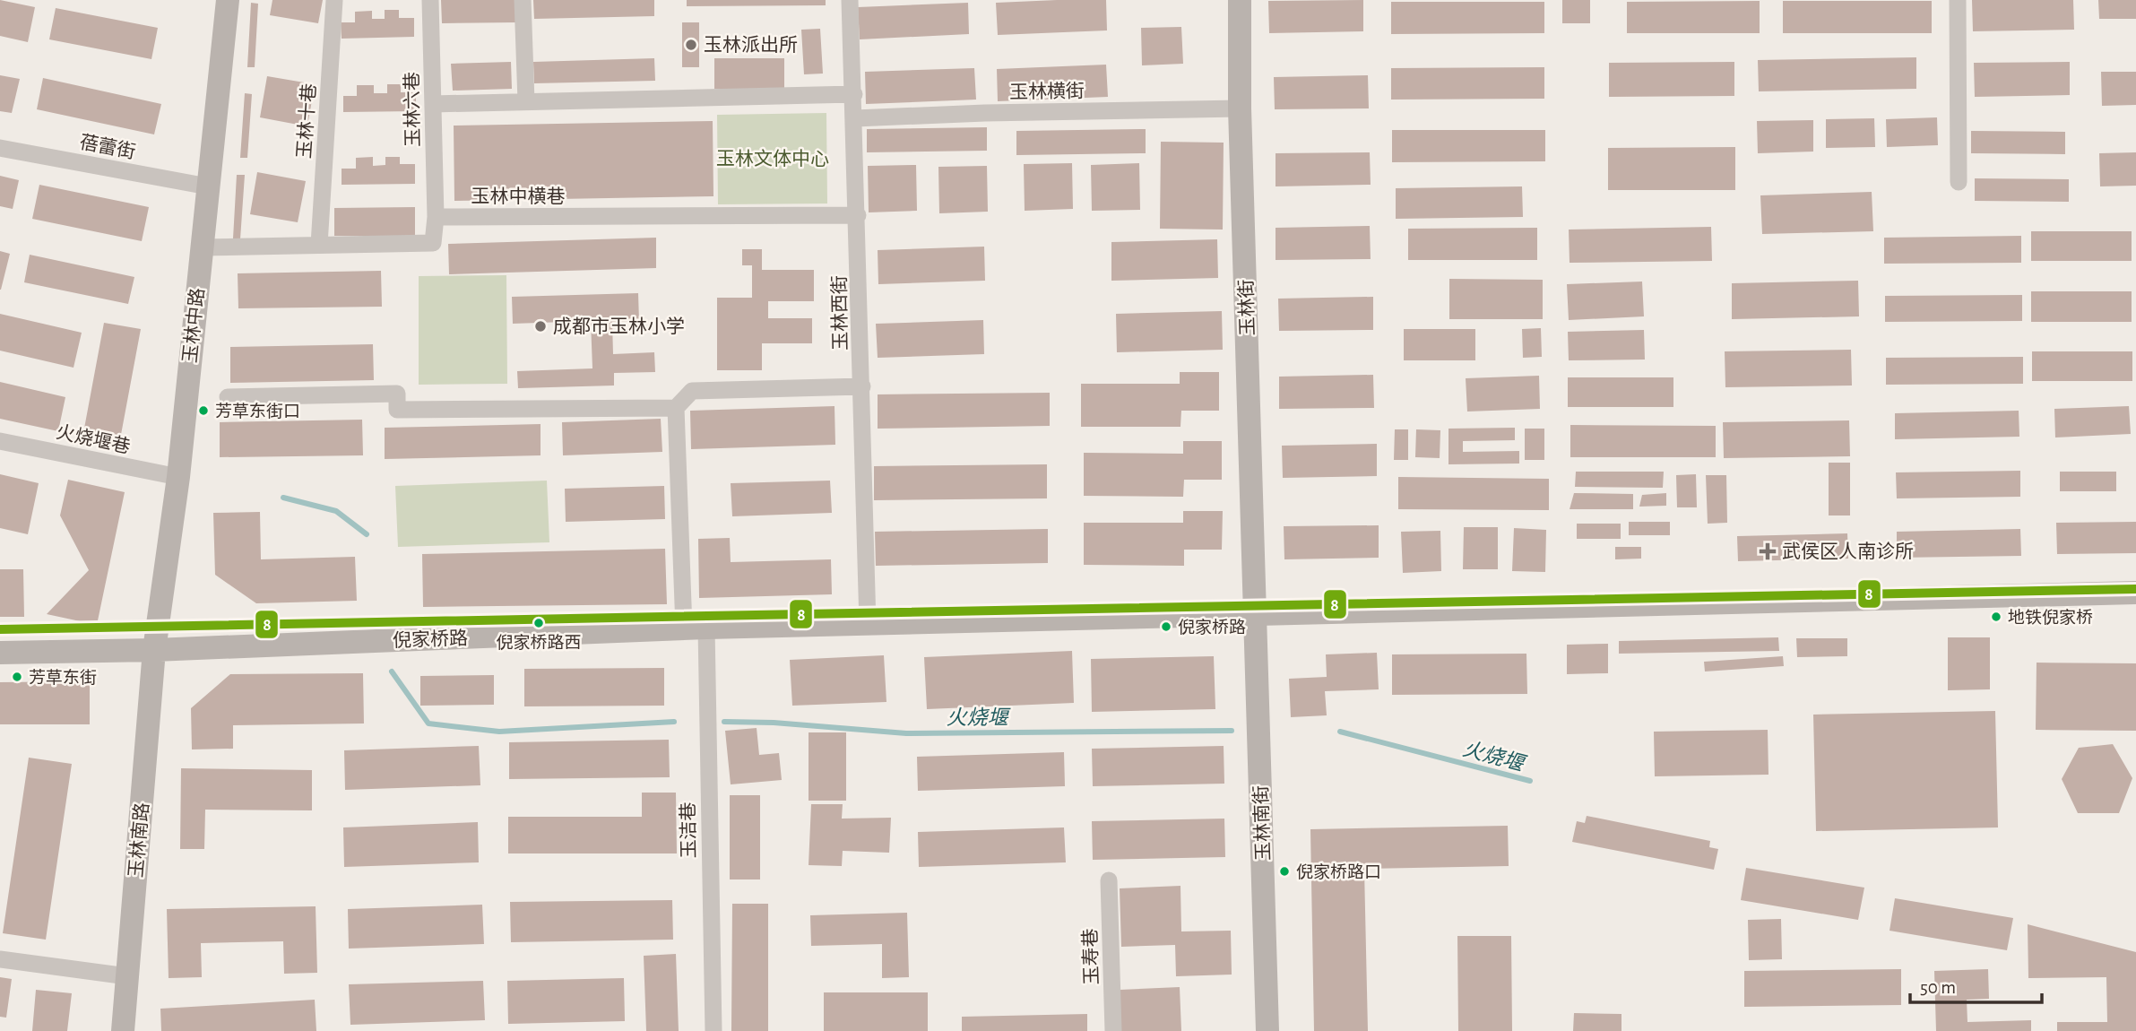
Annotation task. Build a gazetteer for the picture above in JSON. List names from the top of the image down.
{
  "streets": {
    "main road": [
      "玉林街",
      "玉林中路",
      "倪家桥路",
      "玉林南街",
      "玉林南路"
    ],
    "street": [
      "玉林横街",
      "玉林六巷",
      "玉林十巷",
      "蓓蕾街",
      "玉林中横巷",
      "玉林西街",
      "火烧堰巷",
      "玉洁巷",
      "玉寿巷"
    ]
  },
  "crossings": [
    ["玉林横街", "玉林街"],
    ["玉林横街", "玉林西街"],
    ["玉林六巷", "玉林中横巷"],
    ["蓓蕾街", "玉林中路"],
    ["玉林中横巷", "玉林西街"],
    ["玉林街", "倪家桥路"],
    ["玉林街", "玉林南街"],
    ["玉林西街", "倪家桥路"],
    ["玉林中路", "火烧堰巷"],
    ["玉林中路", "倪家桥路"],
    ["玉林中路", "玉林南路"],
    ["倪家桥路", "玉林南街"],
    ["倪家桥路", "玉洁巷"],
    ["倪家桥路", "玉林南路"]
  ],
  "water": ["火烧堰"],
  "parks": ["玉林文体中心"],
  "places": {
    "other": [
      "玉林派出所",
      "成都市玉林小学",
      "芳草东街口",
      "地铁倪家桥",
      "倪家桥路西",
      "倪家桥路",
      "芳草东街",
      "倪家桥路口"
    ],
    "health": ["武侯区人南诊所"]
  },
  "lines": ["transit line 8"],
  "scale_bar": "50 m"
}
